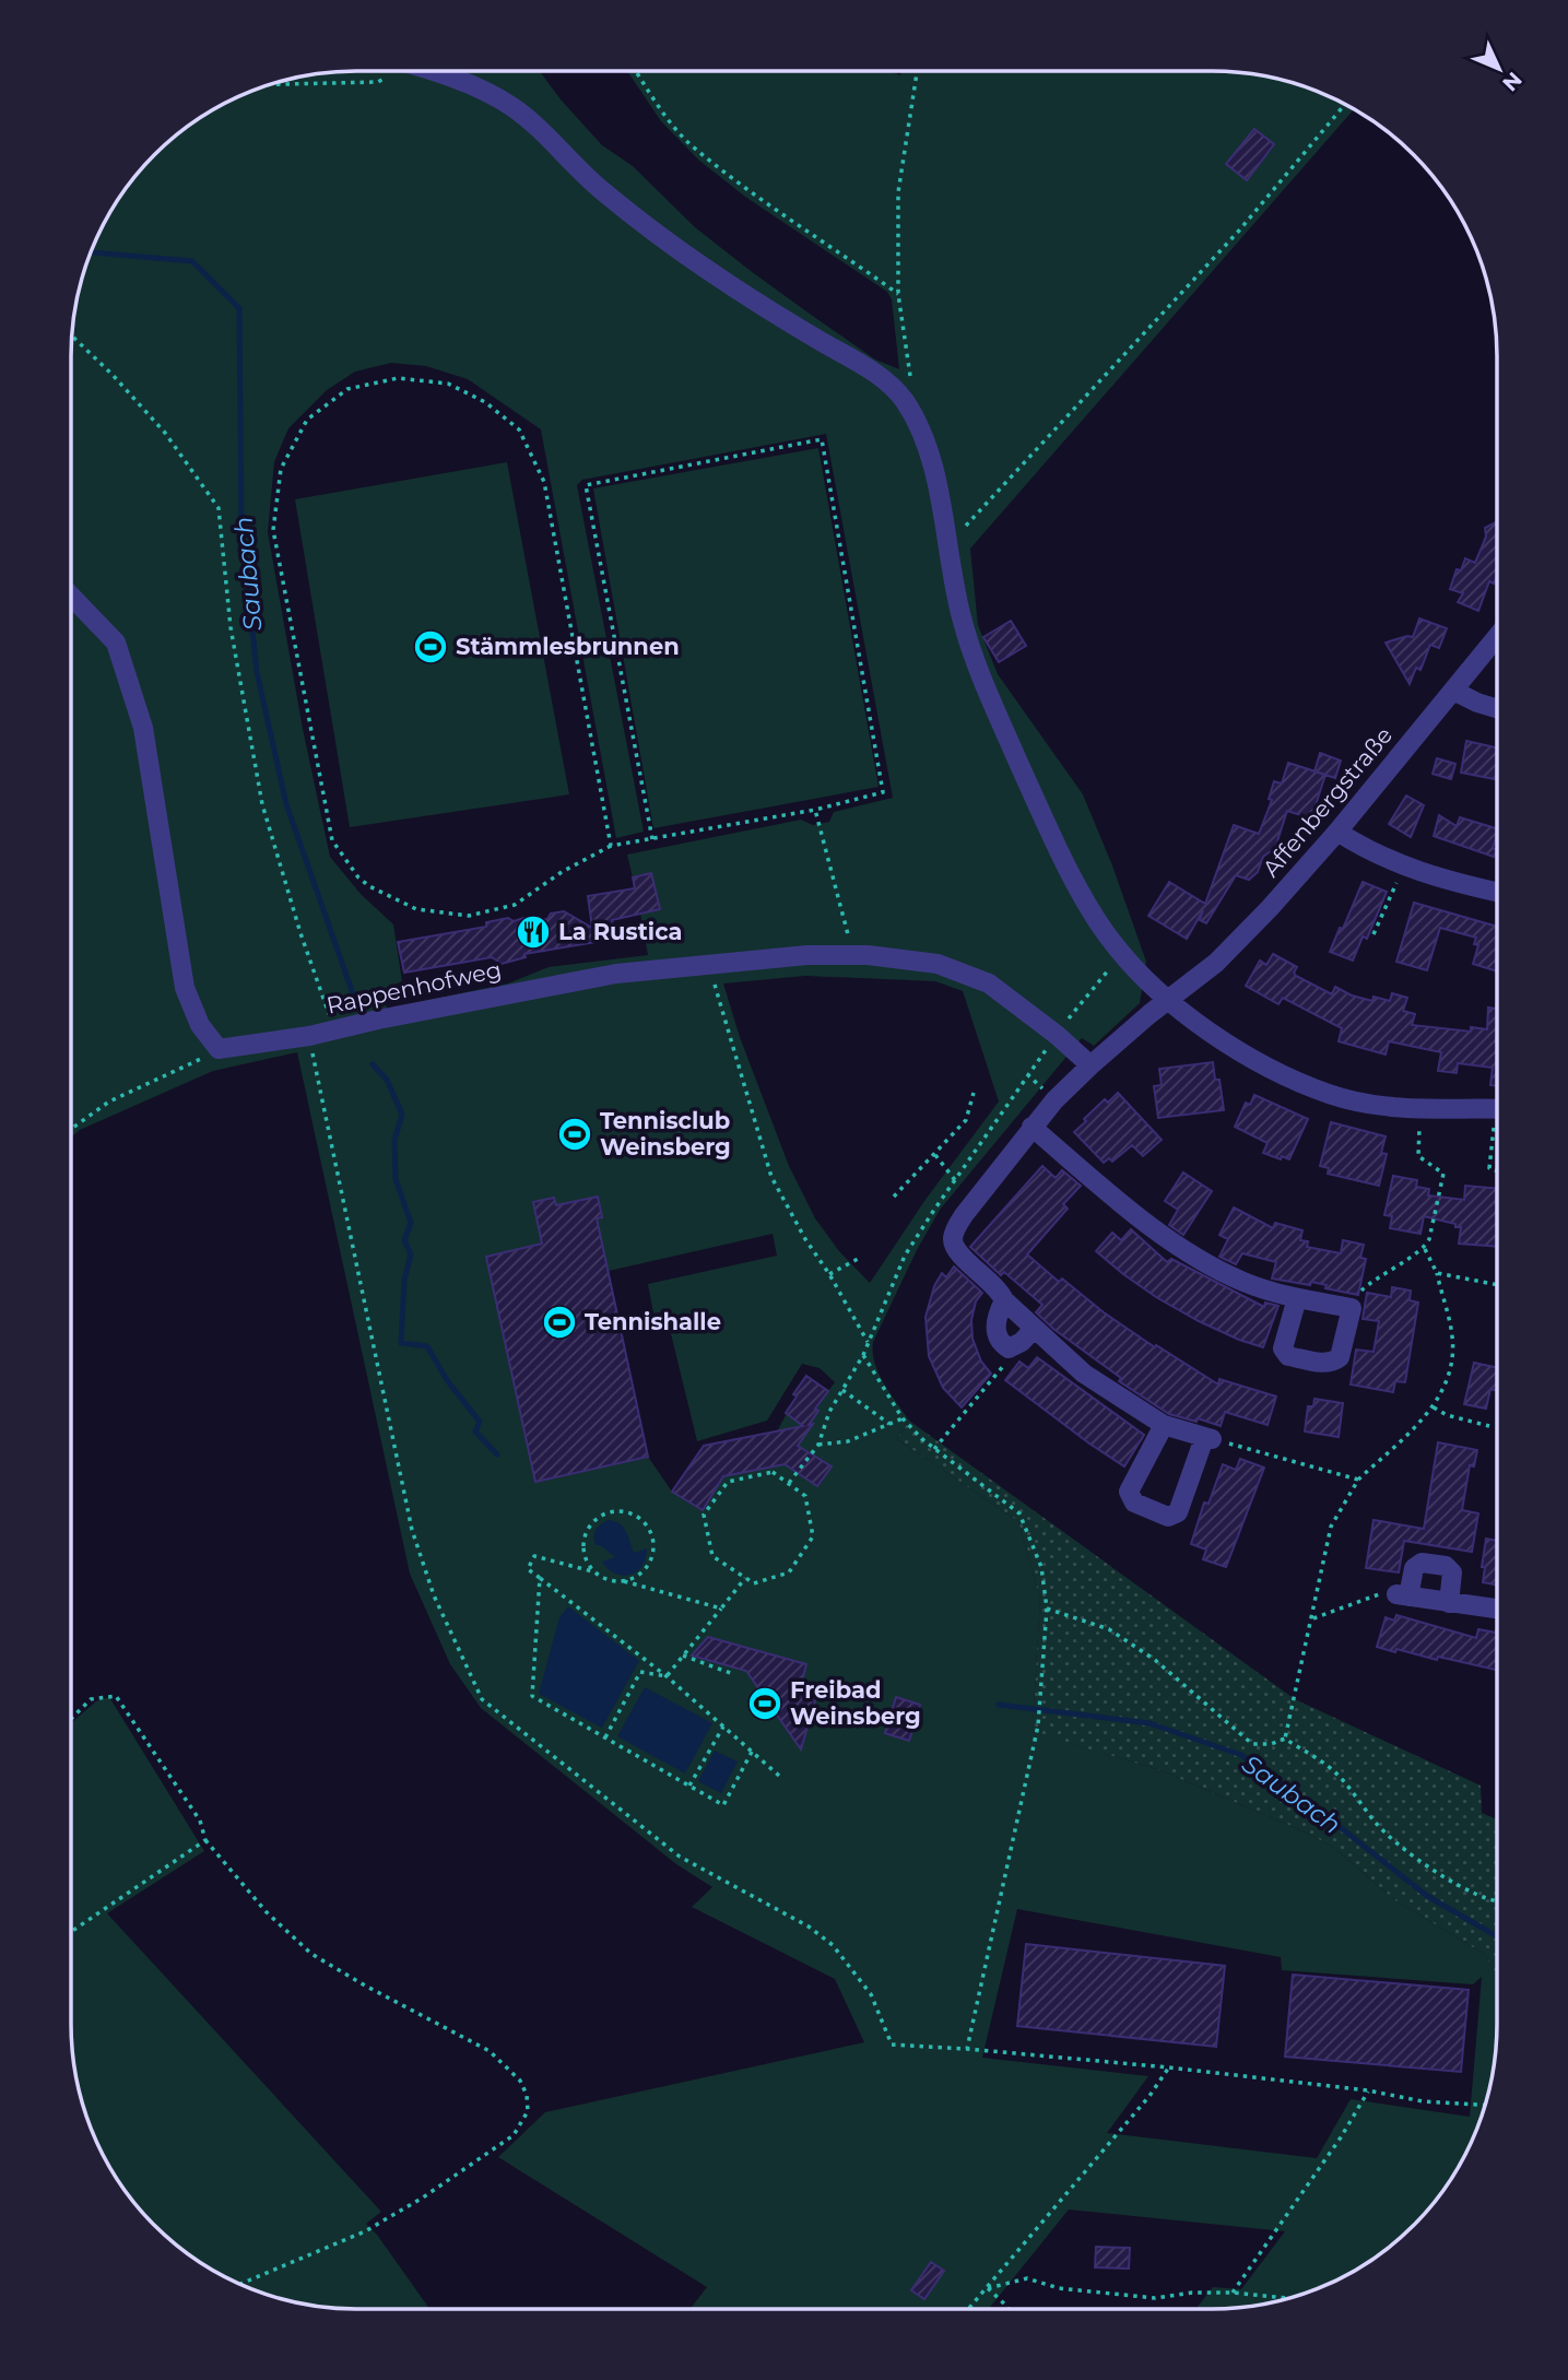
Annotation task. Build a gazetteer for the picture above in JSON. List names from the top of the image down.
{
  "streets": {
    "street": ["Affenbergstraße", "Rappenhofweg"]
  },
  "crossings": [
    ["Affenbergstraße", "Rappenhofweg"]
  ],
  "water": ["Saubach"],
  "places": {
    "sports": [
      "Stämmlesbrunnen",
      "Tennisclub Weinsberg",
      "Tennishalle",
      "Freibad Weinsberg"
    ],
    "restaurant": ["La Rustica"]
  },
  "north": "bottom right"
}
